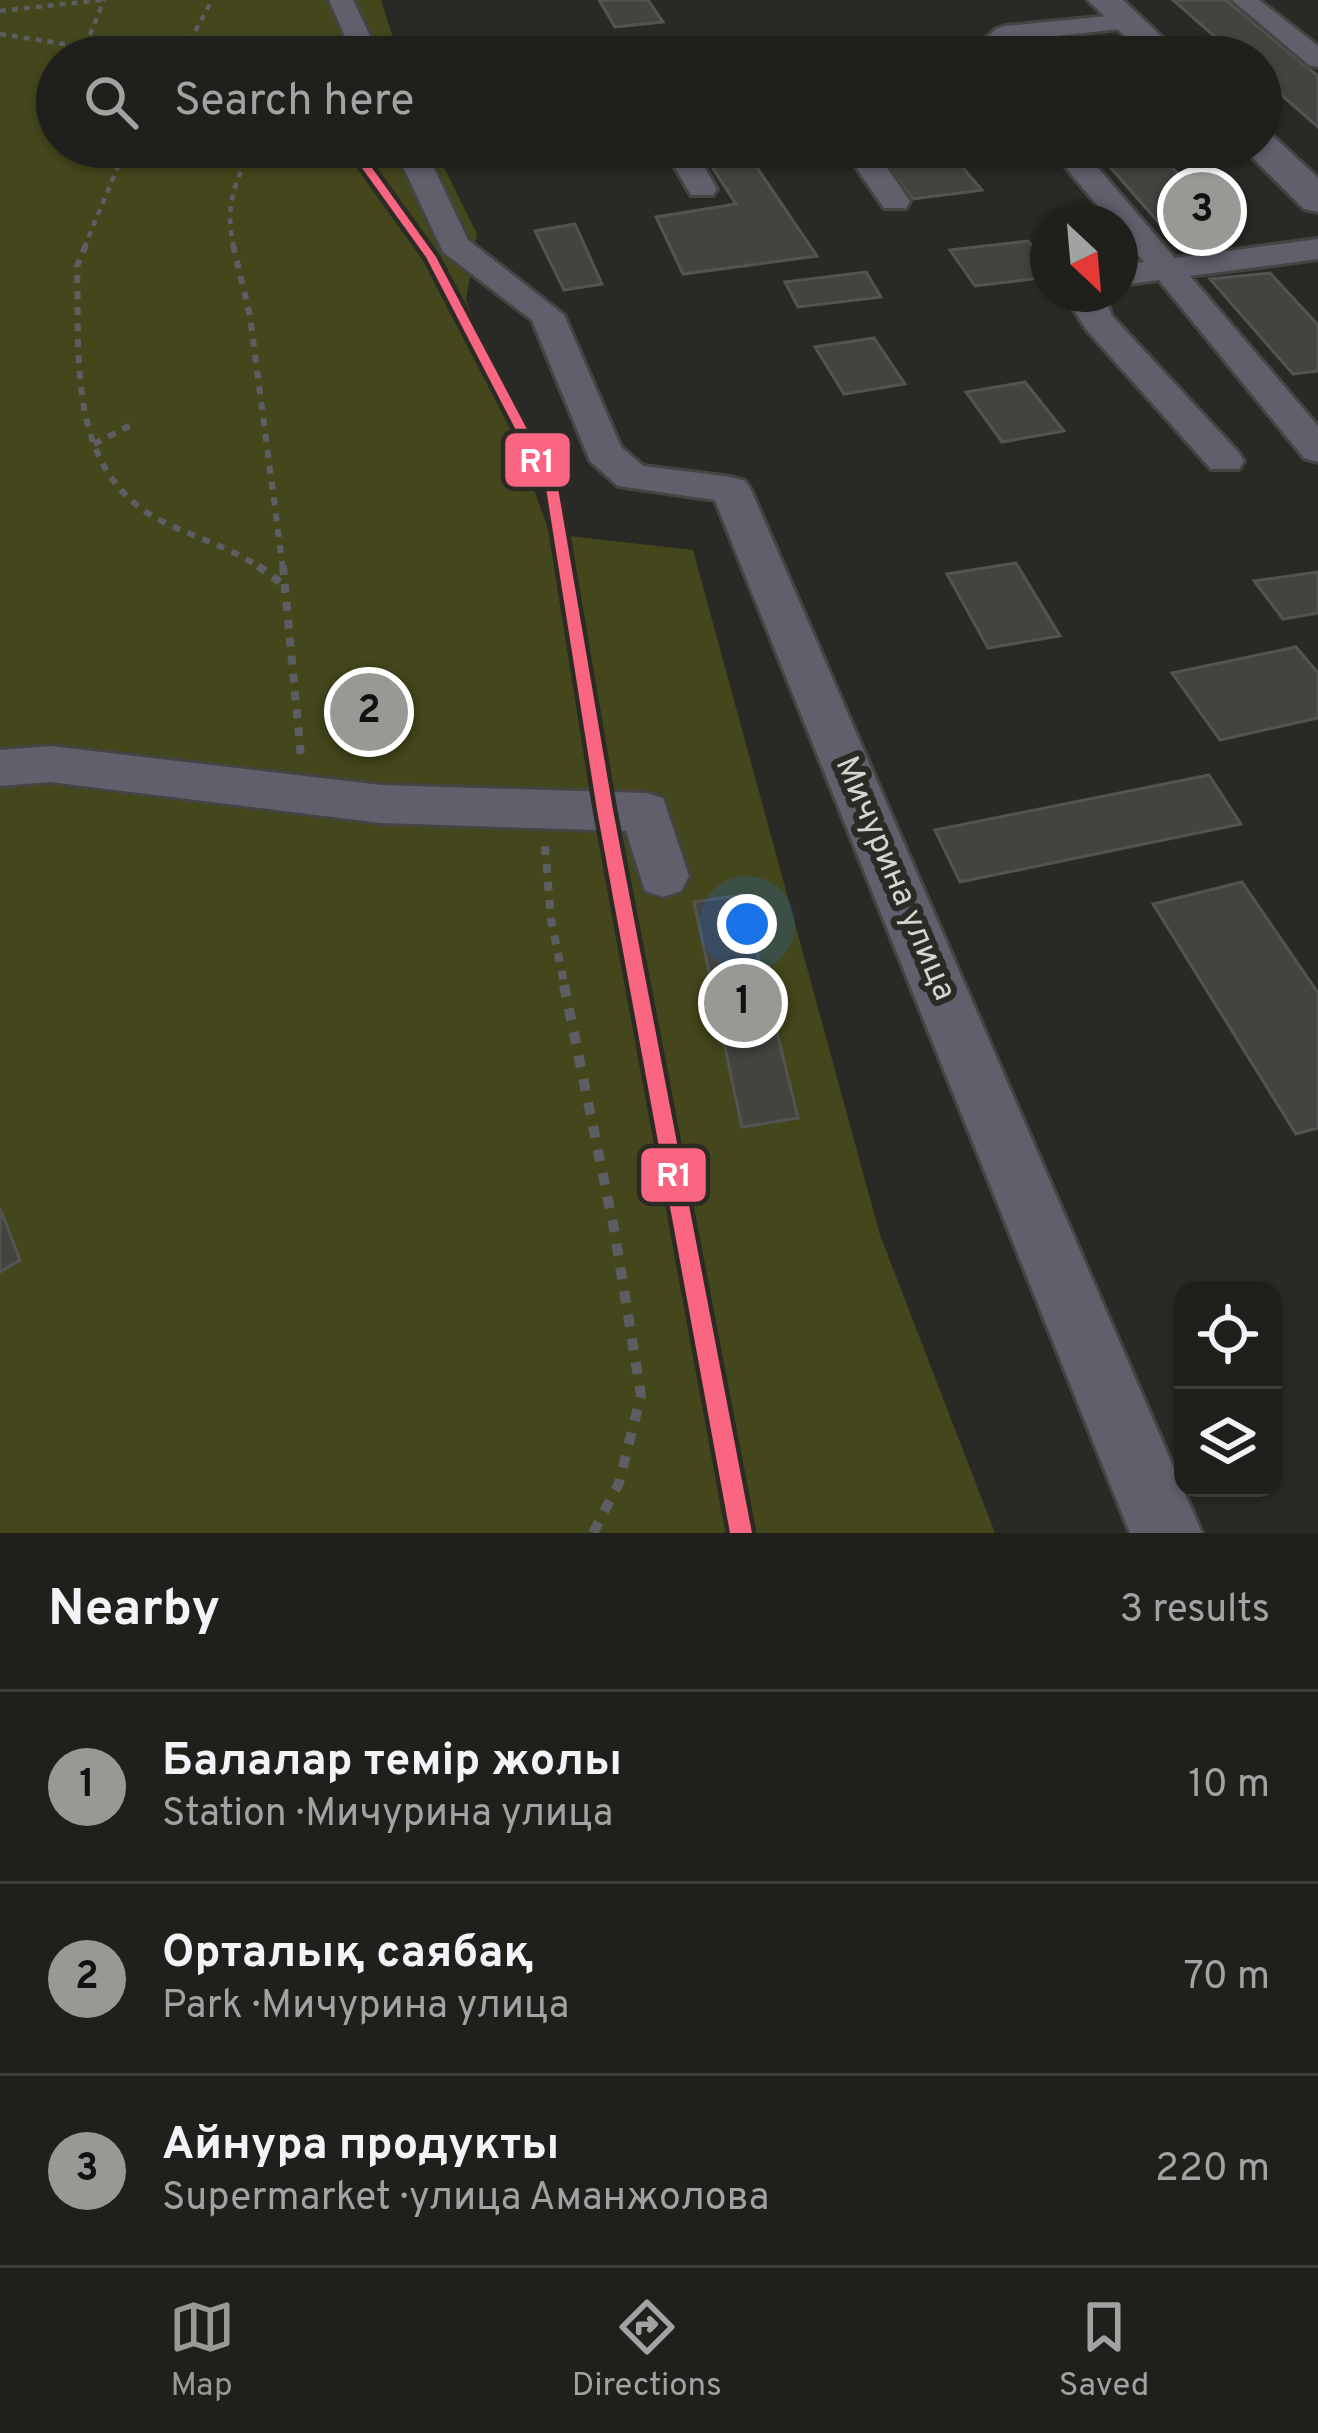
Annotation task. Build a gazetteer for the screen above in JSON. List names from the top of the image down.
{
  "streets": {
    "street": ["Мичурина улица"]
  },
  "lines": ["transit line R1"],
  "north": "bottom right",
  "page": {
    "search": "Search here",
    "pins": ["3", "2", "1"],
    "heading": ["Nearby", "3 results"],
    "list": [
      {
        "mark": "1",
        "name": "Балалар темір жолы",
        "note": "Station · Мичурина улица",
        "value": "10 m"
      },
      {
        "mark": "2",
        "name": "Орталық саябақ",
        "note": "Park · Мичурина улица",
        "value": "70 m"
      },
      {
        "mark": "3",
        "name": "Айнура продукты",
        "note": "Supermarket · улица Аманжолова",
        "value": "220 m"
      }
    ],
    "nav": ["Map", "Directions", "Saved"]
  }
}
